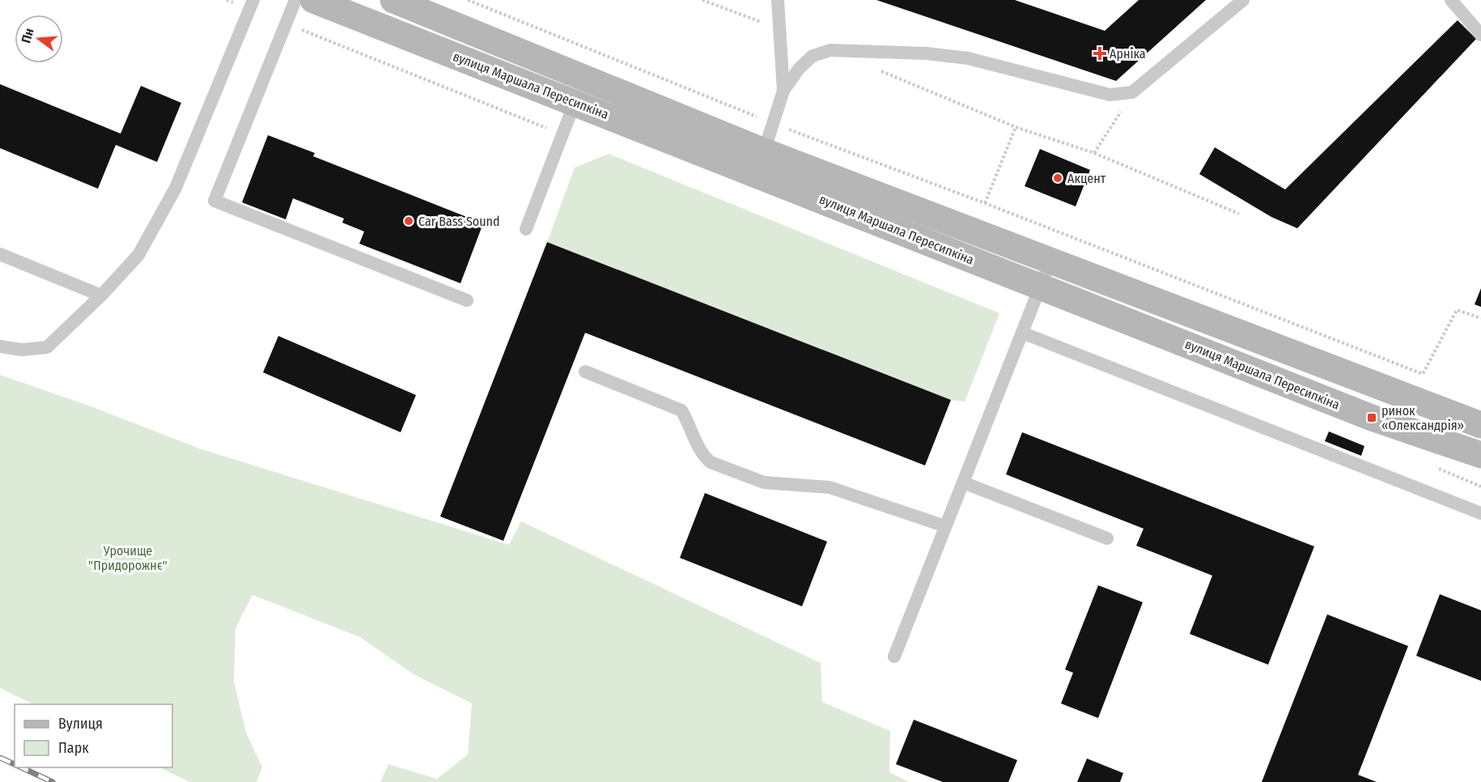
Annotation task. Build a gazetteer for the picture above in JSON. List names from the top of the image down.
{
  "streets": {
    "main road": ["вулиця Маршала Пересипкіна"]
  },
  "parks": ["Урочище \"Придорожнє\""],
  "places": {
    "health": ["Арніка"],
    "other": ["Акцент", "Car Bass Sound"],
    "transit": ["ринок «Олександрія»"]
  },
  "legend": ["Вулиця", "Парк"],
  "north": "left"
}
